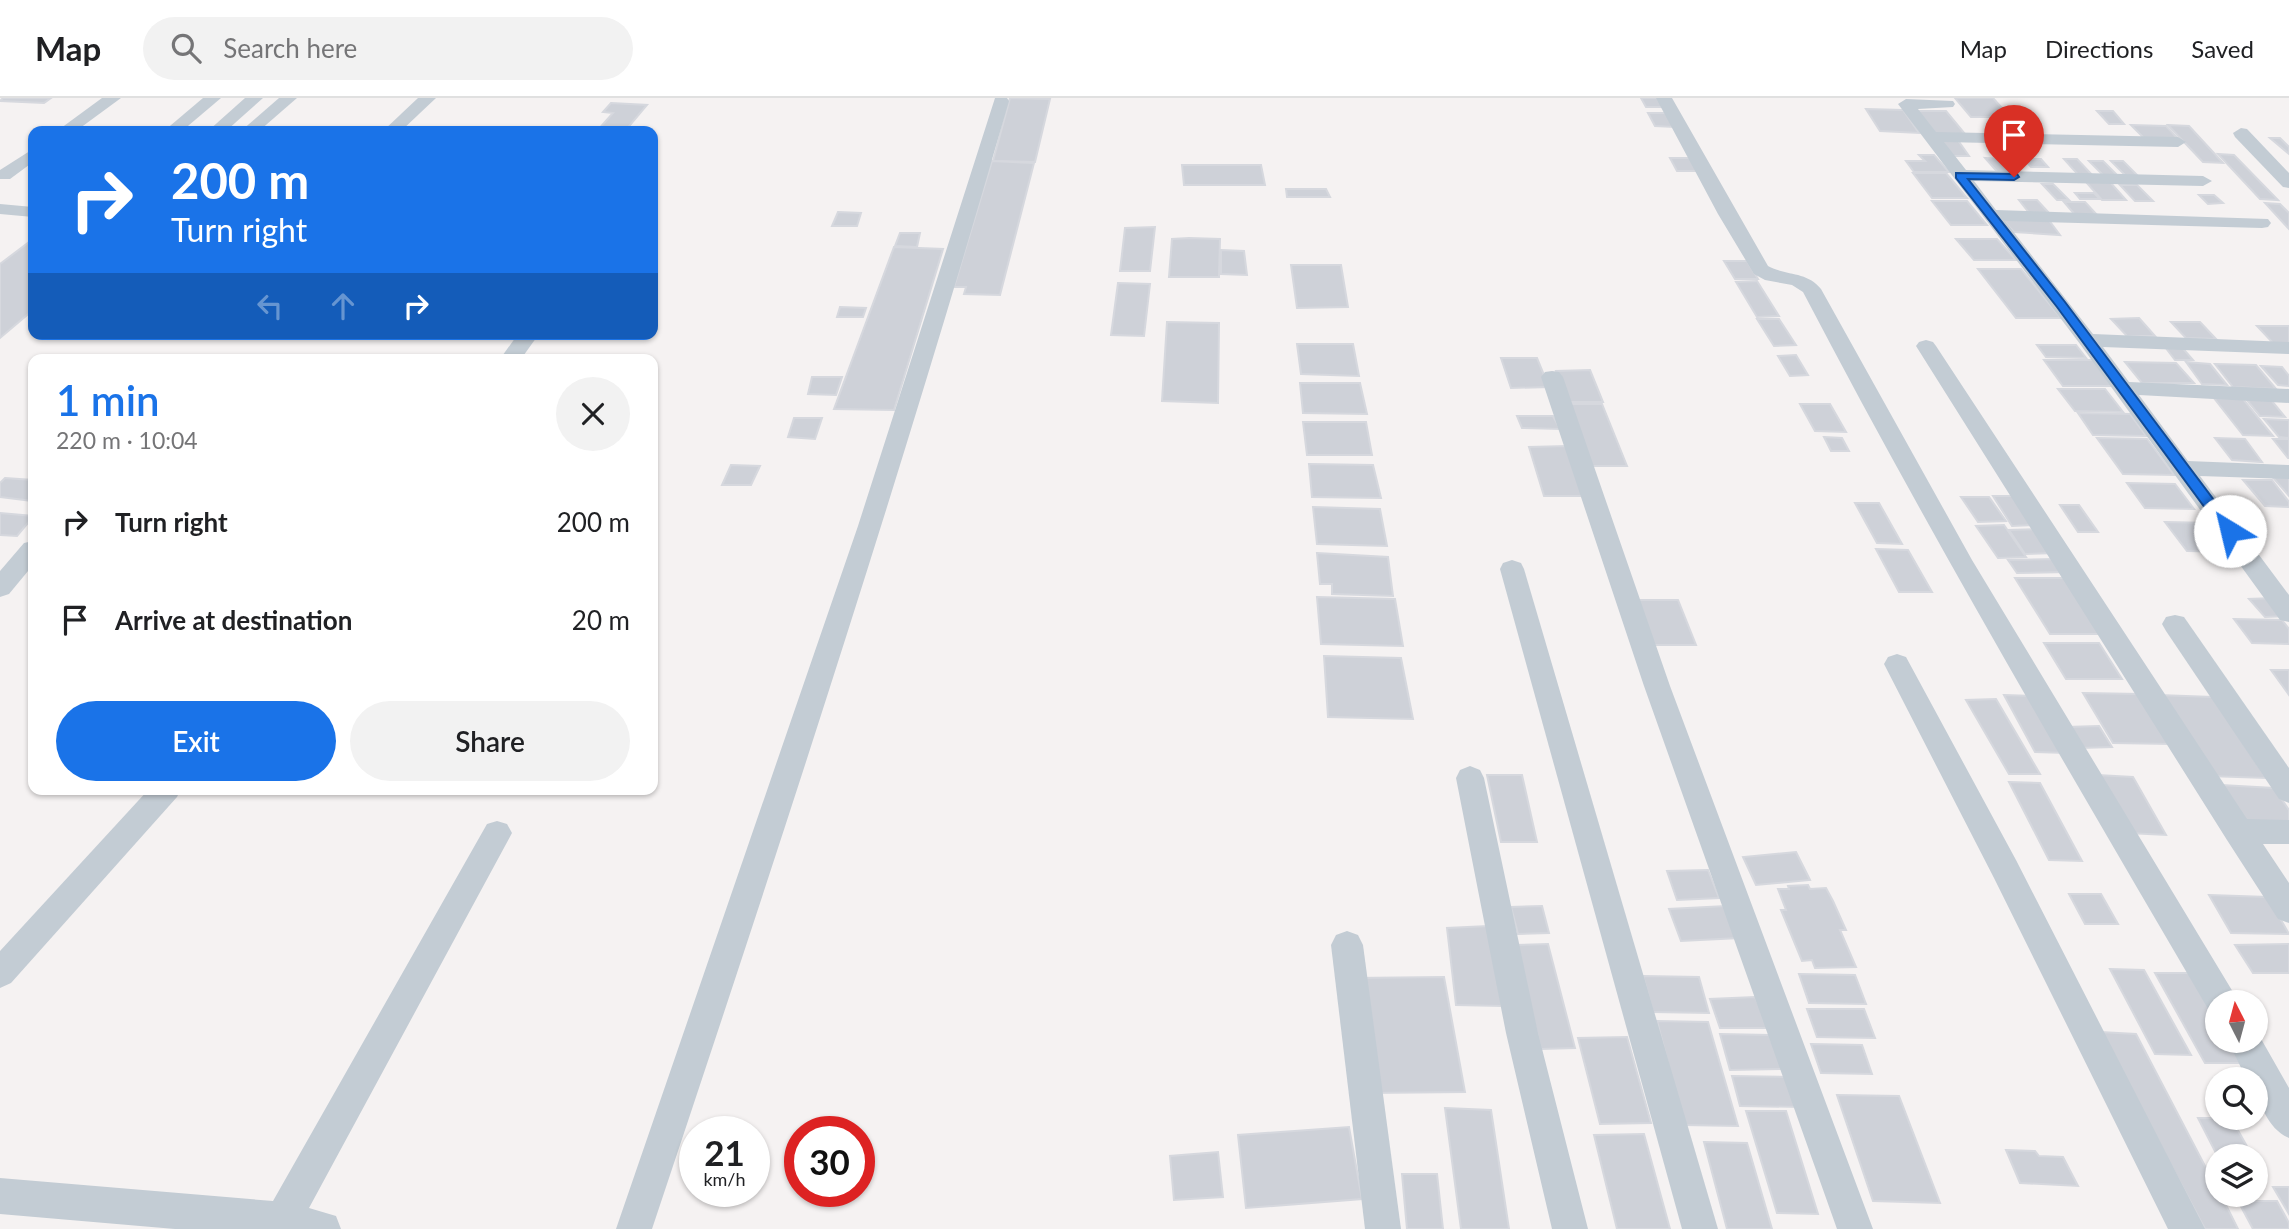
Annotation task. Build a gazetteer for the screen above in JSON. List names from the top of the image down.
{
  "north": "top",
  "page": {
    "header": "Map",
    "search": "Search here",
    "nav": ["Map", "Directions", "Saved"],
    "turn": ["200 m", "Turn right"],
    "heading": ["1 min", "220 m · 10:04"],
    "list": [
      {
        "name": "Turn right",
        "value": "200 m"
      },
      {
        "name": "Arrive at destination",
        "value": "20 m"
      }
    ],
    "buttons": ["Exit", "Share"],
    "speed": "21 km/h",
    "limit": "30"
  }
}
